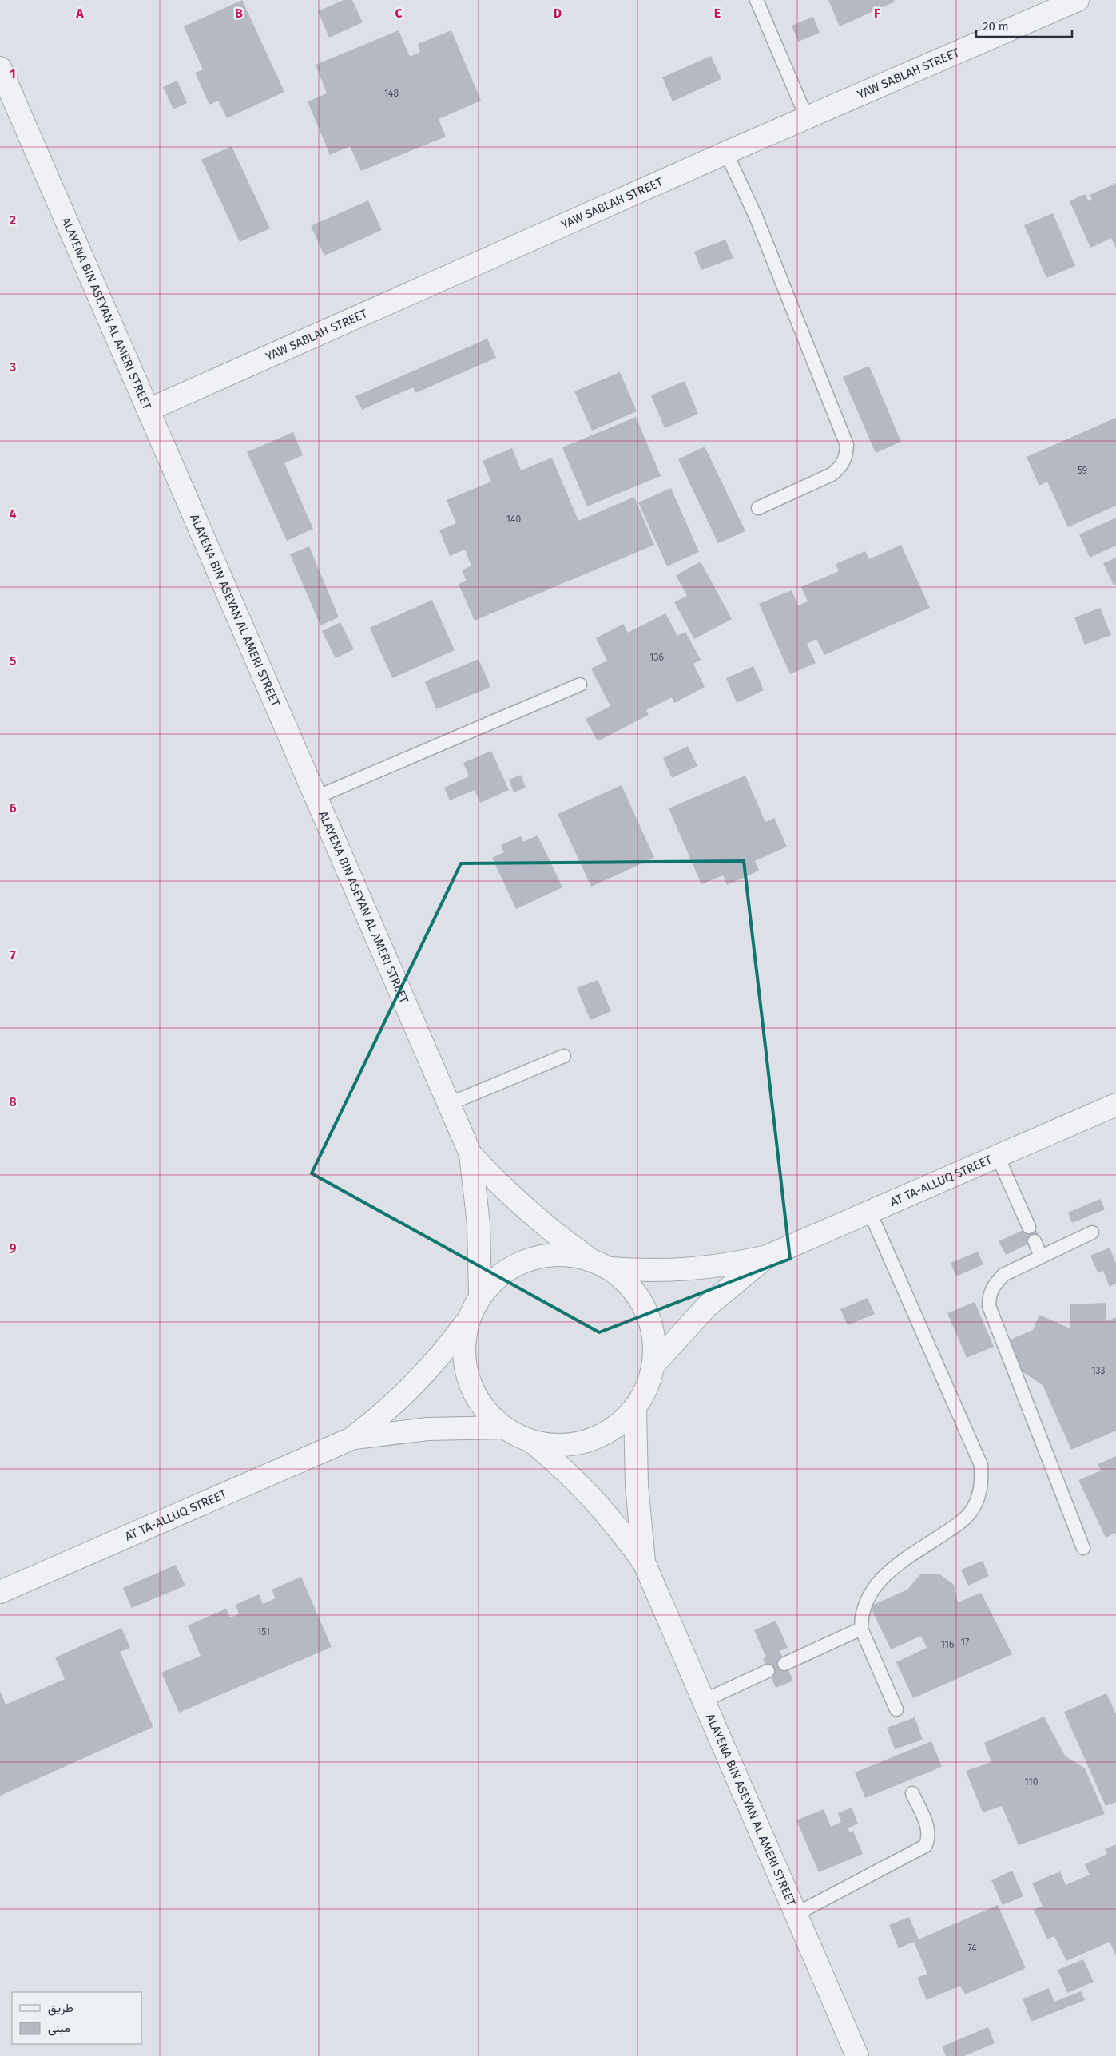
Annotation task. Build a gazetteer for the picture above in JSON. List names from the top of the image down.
{
  "streets": {
    "street": ["YAW SABLAH STREET", "ALAYENA BIN ASEYAN AL AMERI STREET", "AT TA-ALLUQ STREET"]
  },
  "crossings": [
    ["YAW SABLAH STREET", "ALAYENA BIN ASEYAN AL AMERI STREET"],
    ["ALAYENA BIN ASEYAN AL AMERI STREET", "AT TA-ALLUQ STREET"]
  ],
  "house_numbers": [
    "148",
    "59",
    "140",
    "136",
    "133",
    "151",
    "17",
    "116",
    "110",
    "74"
  ],
  "legend": ["طريق", "مبنى"],
  "scale_bar": "20 m",
  "grid": {
    "columns": [
      "A",
      "B",
      "C",
      "D",
      "E",
      "F"
    ],
    "rows": [
      "1",
      "2",
      "3",
      "4",
      "5",
      "6",
      "7",
      "8",
      "9"
    ]
  }
}
